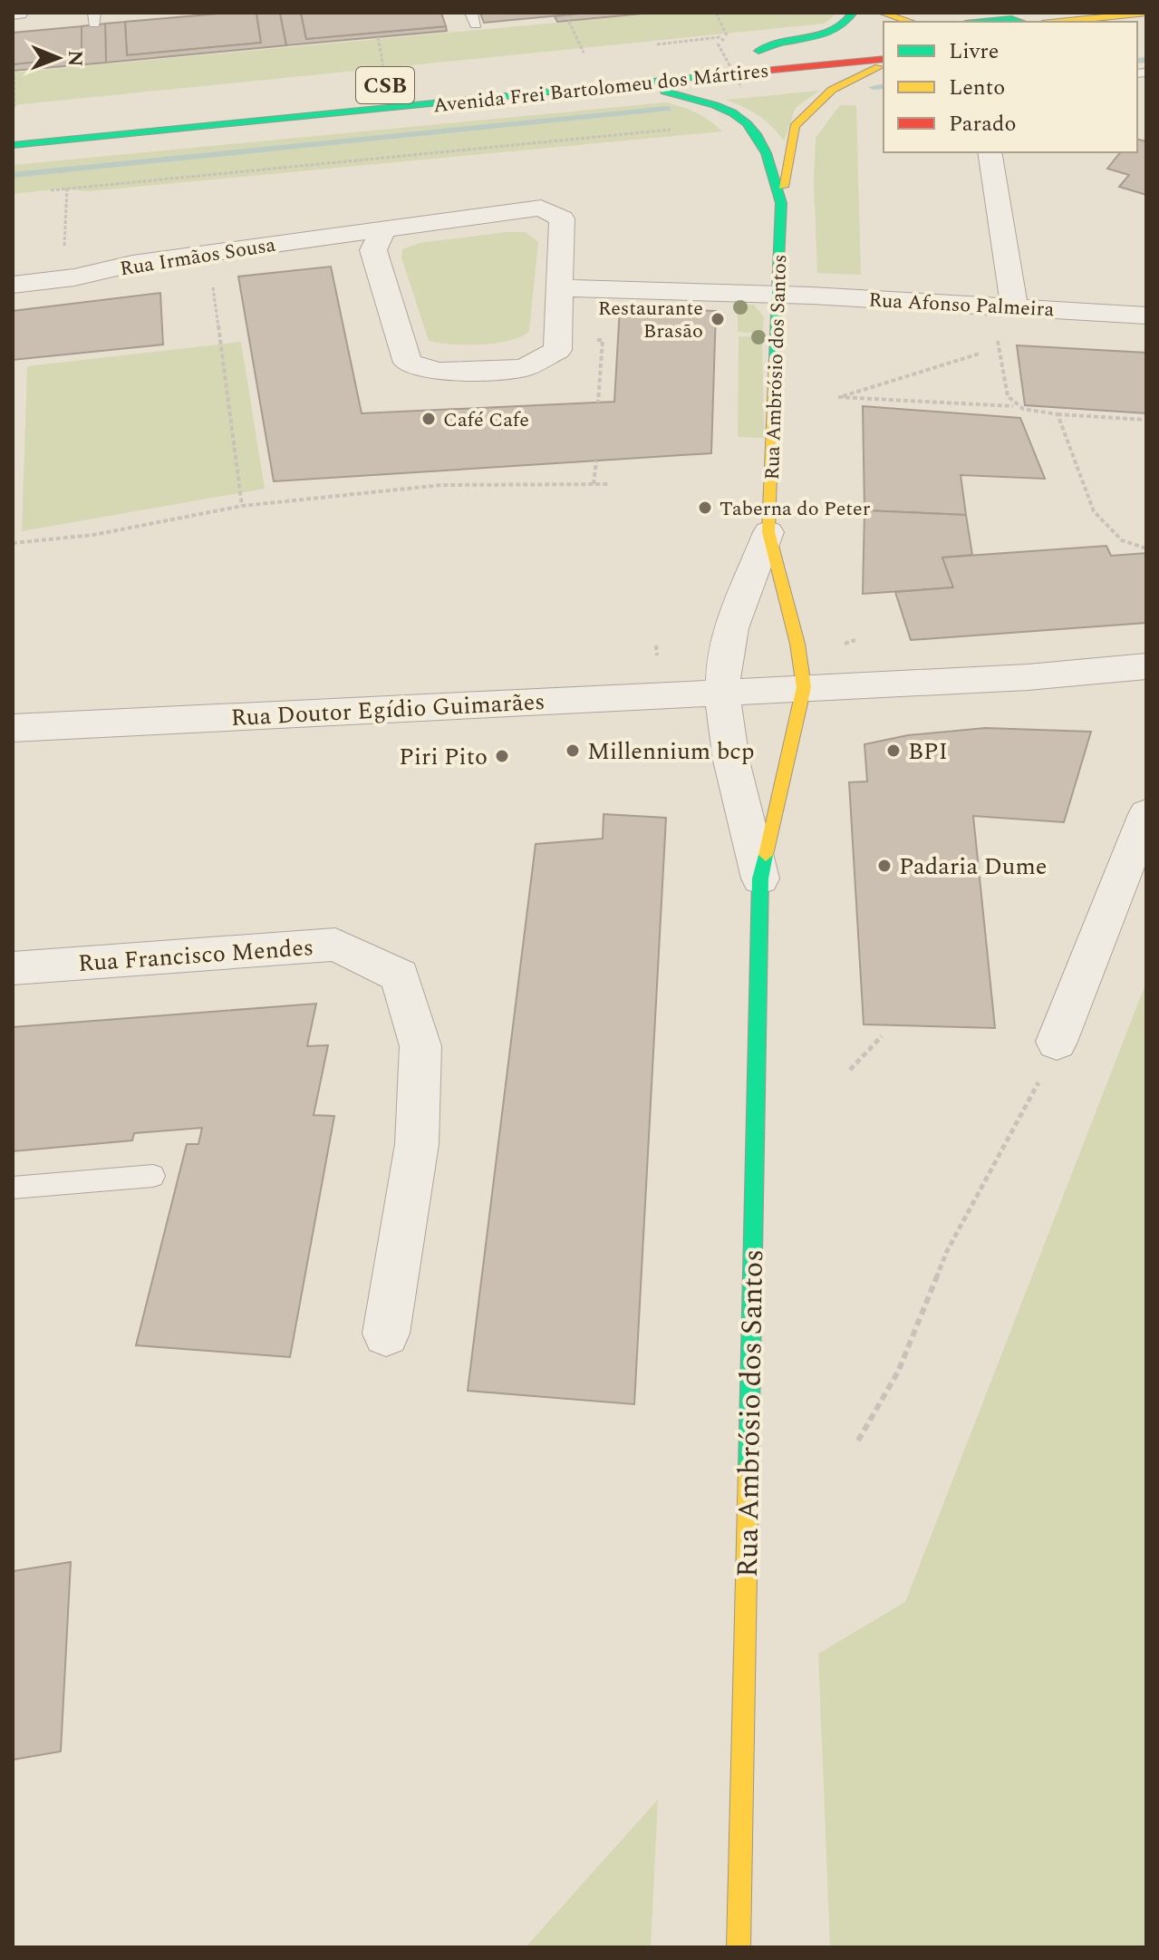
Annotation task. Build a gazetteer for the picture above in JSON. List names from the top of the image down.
{
  "streets": {
    "main road": ["CSB", "Avenida Frei Bartolomeu dos Mártires", "Rua Ambrósio dos Santos"],
    "street": [
      "Rua Irmãos Sousa",
      "Rua Afonso Palmeira",
      "Rua Doutor Egídio Guimarães",
      "Rua Francisco Mendes"
    ]
  },
  "crossings": [
    ["Rua Irmãos Sousa", "Rua Afonso Palmeira"],
    ["Rua Afonso Palmeira", "Rua Ambrósio dos Santos"],
    ["Rua Ambrósio dos Santos", "Rua Doutor Egídio Guimarães"]
  ],
  "places": [
    "Restaurante Brasão",
    "Café Cafe",
    "Taberna do Peter",
    "Millennium bcp",
    "BPI",
    "Piri Pito",
    "Padaria Dume"
  ],
  "legend": ["Livre", "Lento", "Parado"],
  "north": "right"
}
